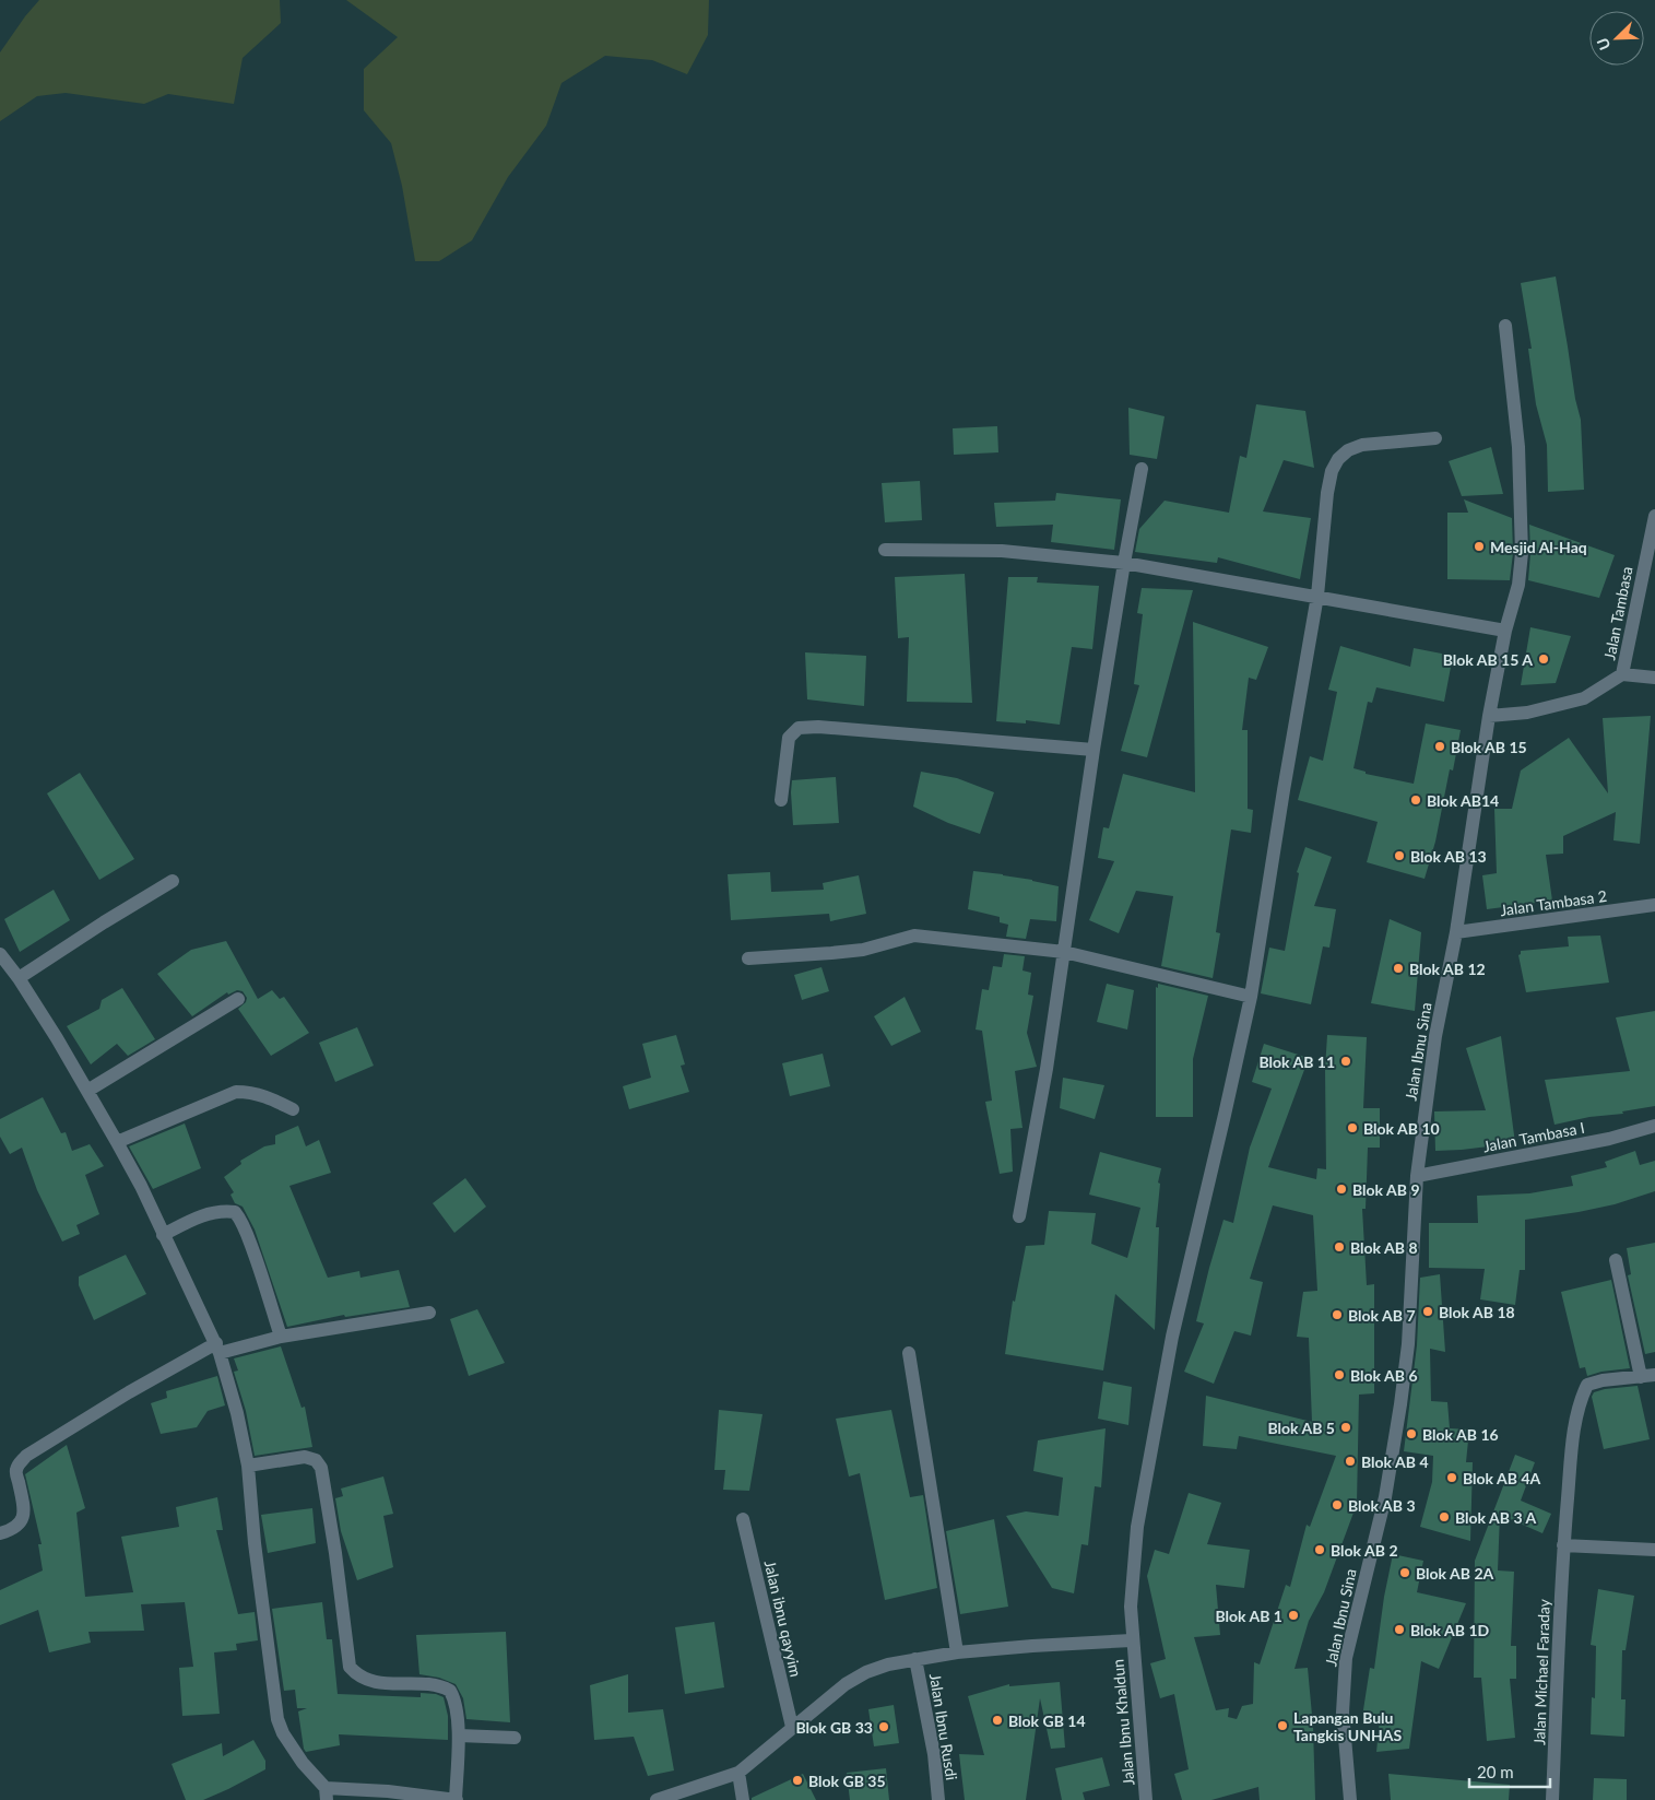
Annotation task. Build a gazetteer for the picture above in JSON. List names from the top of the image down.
{
  "streets": {
    "street": [
      "Jalan Tambasa",
      "Jalan Tambasa 2",
      "Jalan Ibnu Sina",
      "Jalan Tambasa I",
      "Jalan ibnu qayyim",
      "Jalan Michael Faraday",
      "Jalan Ibnu Khaldun",
      "Jalan Ibnu Rusdi"
    ]
  },
  "crossings": [
    ["Jalan Tambasa", "Jalan Ibnu Sina"],
    ["Jalan Tambasa 2", "Jalan Ibnu Sina"],
    ["Jalan Ibnu Sina", "Jalan Tambasa I"]
  ],
  "places": [
    "Mesjid Al-Haq",
    "Blok AB 15 A",
    "Blok AB 15",
    "Blok AB14",
    "Blok AB 13",
    "Blok AB 12",
    "Blok AB 11",
    "Blok AB 10",
    "Blok AB 9",
    "Blok AB 8",
    "Blok AB 18",
    "Blok AB 7",
    "Blok AB 6",
    "Blok AB 5",
    "Blok AB 16",
    "Blok AB 4",
    "Blok AB 4A",
    "Blok AB 3",
    "Blok AB 3 A",
    "Blok AB 2",
    "Blok AB 2A",
    "Blok AB 1",
    "Blok AB 1D",
    "Blok GB 14",
    "Lapangan Bulu Tangkis UNHAS",
    "Blok GB 33",
    "Blok GB 35"
  ],
  "scale_bar": "20 m",
  "north": "bottom left"
}
